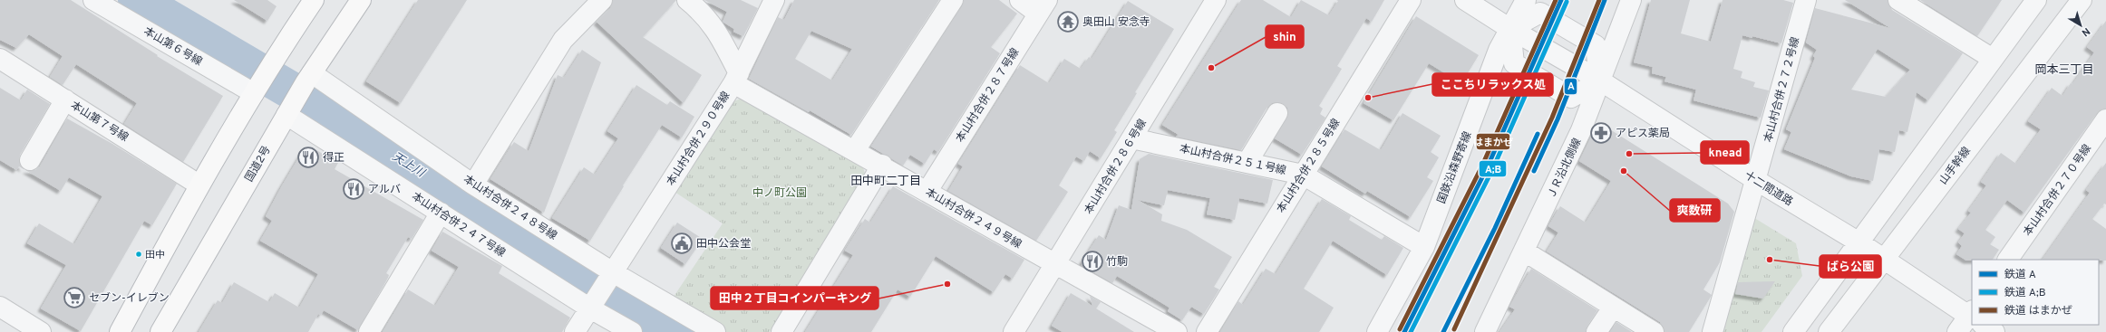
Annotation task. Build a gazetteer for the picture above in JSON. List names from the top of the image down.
{
  "streets": {
    "highway": ["国道2号"],
    "street": [
      "本山第６号線",
      "本山村合併２７２号線",
      "本山村合併２８７号線",
      "本山第７号線",
      "本山村合併２９０号線",
      "本山村合併２５１号線",
      "本山村合併２８５号線",
      "山手幹線",
      "本山村合併２８６号線",
      "国鉄沿森野寄線",
      "ＪＲ沿北側線",
      "十二間道路",
      "本山村合併２７０号線",
      "本山村合併２４８号線",
      "本山村合併２４９号線",
      "本山村合併２４７号線"
    ]
  },
  "crossings": [
    ["本山村合併２７２号線", "十二間道路"],
    ["本山村合併２８７号線", "本山村合併２４９号線"],
    ["本山村合併２９０号線", "本山村合併２４８号線"],
    ["本山村合併２９０号線", "本山村合併２４９号線"],
    ["本山村合併２９０号線", "本山村合併２４７号線"],
    ["本山村合併２５１号線", "本山村合併２８５号線"],
    ["本山村合併２５１号線", "本山村合併２８６号線"],
    ["本山村合併２５１号線", "国鉄沿森野寄線"],
    ["国道2号", "本山村合併２４８号線"],
    ["国道2号", "本山村合併２４７号線"],
    ["山手幹線", "十二間道路"],
    ["本山村合併２８６号線", "本山村合併２４９号線"],
    ["国鉄沿森野寄線", "十二間道路"],
    ["ＪＲ沿北側線", "十二間道路"]
  ],
  "districts": ["岡本三丁目", "田中町二丁目"],
  "water": ["天上川"],
  "parks": ["中ノ町公園"],
  "places": {
    "temple": ["奥田山 安念寺"],
    "other": [
      "shin",
      "ここちリラックス処",
      "knead",
      "爽数研",
      "田中",
      "ばら公園",
      "田中２丁目コインパーキング"
    ],
    "pharmacy": ["アピス薬局"],
    "restaurant": ["得正", "アルバ", "竹駒"],
    "public building": ["田中公会堂"],
    "supermarket": ["セブン-イレブン"]
  },
  "lines": ["rail line A", "rail line はまかぜ", "rail line A;B"],
  "legend": ["鉄道 A", "鉄道 A;B", "鉄道 はまかぜ"],
  "north": "bottom right"
}
